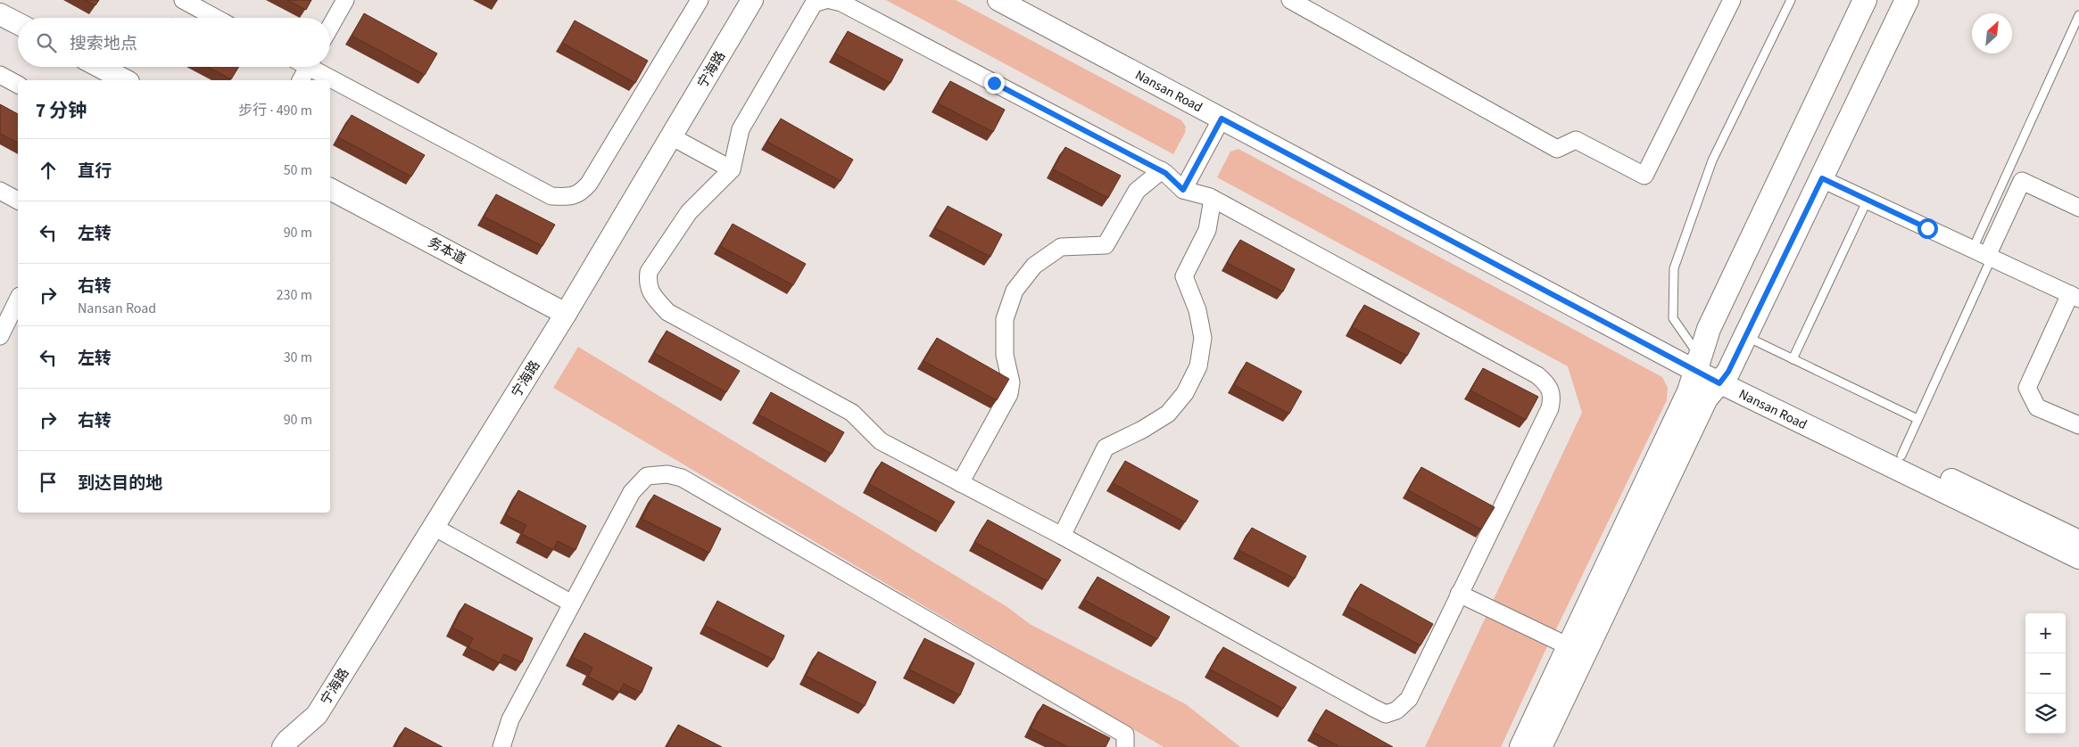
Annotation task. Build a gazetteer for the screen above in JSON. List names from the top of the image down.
{
  "streets": {
    "street": ["宁海路", "Nansan Road", "务本道"]
  },
  "crossings": [
    ["宁海路", "务本道"]
  ],
  "north": "top right",
  "page": {
    "search": "搜索地点",
    "heading": ["7 分钟", "步行 · 490 m"],
    "list": [
      ["直行", "50 m"],
      ["左转", "90 m"],
      ["右转", "Nansan Road", "230 m"],
      ["左转", "30 m"],
      ["右转", "90 m"],
      "到达目的地"
    ],
    "map_buttons": ["+", "−"]
  }
}
